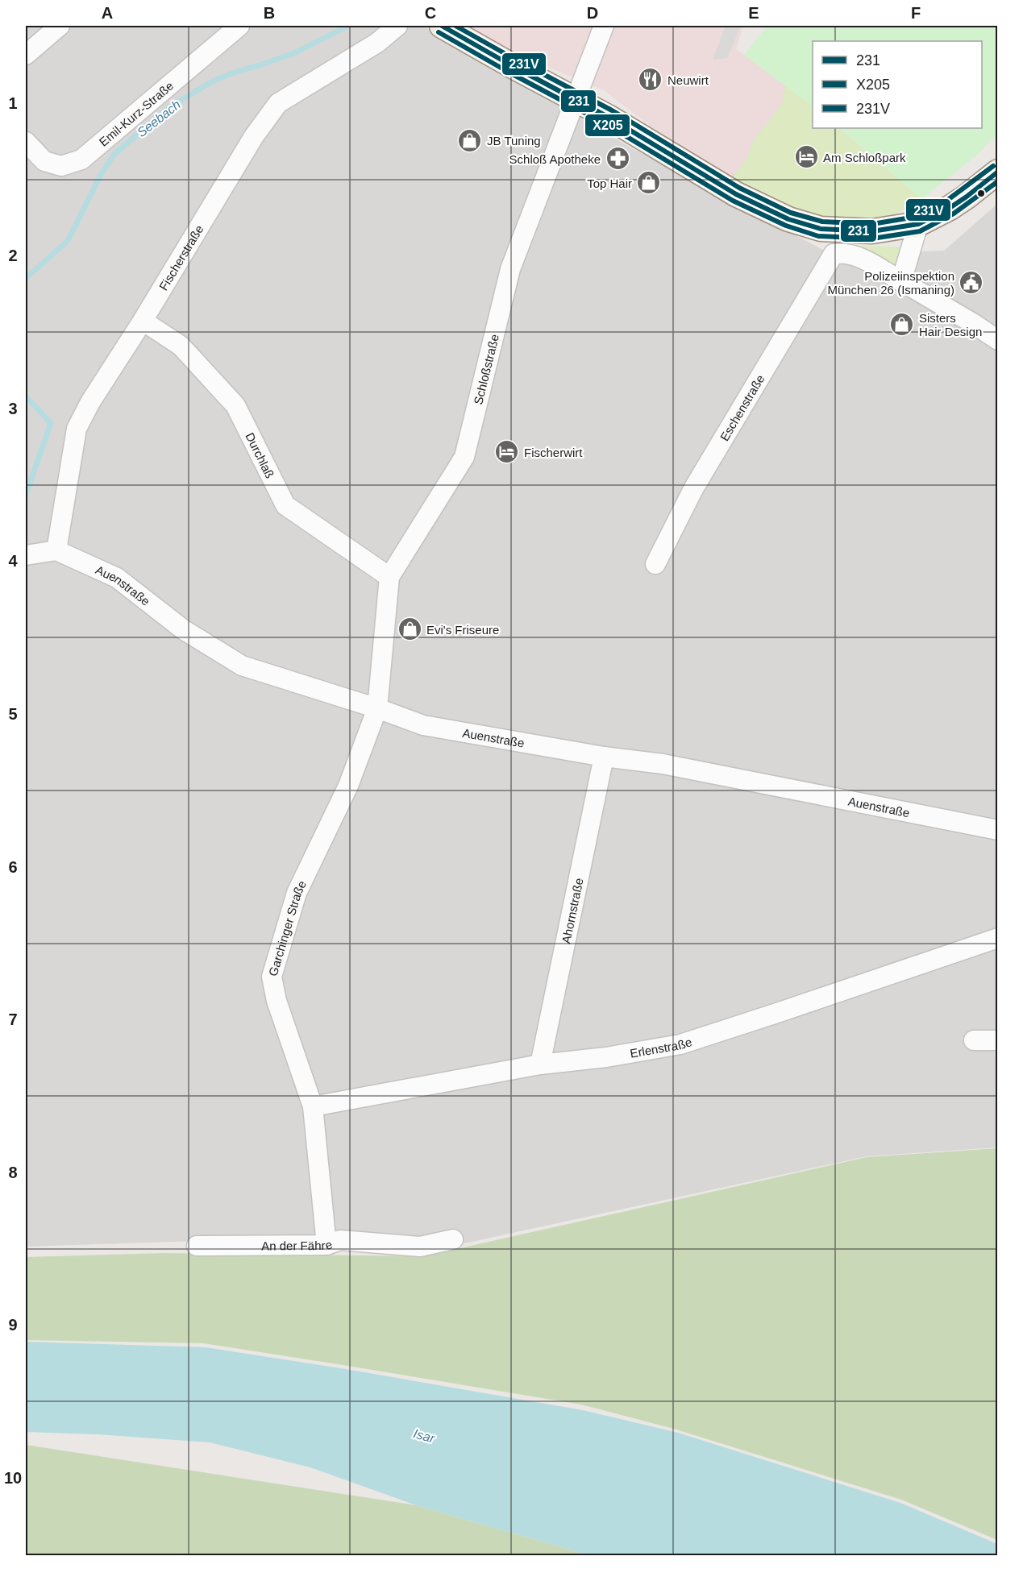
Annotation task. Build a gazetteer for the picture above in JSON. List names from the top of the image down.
{
  "streets": {
    "street": [
      "Emil-Kurz-Straße",
      "Fischerstraße",
      "Schloßstraße",
      "Eschenstraße",
      "Durchlaß",
      "Auenstraße",
      "Ahornstraße",
      "Garchinger Straße",
      "Erlenstraße",
      "An der Fähre"
    ]
  },
  "crossings": [
    ["Fischerstraße", "Durchlaß"],
    ["Fischerstraße", "Auenstraße"],
    ["Schloßstraße", "Durchlaß"],
    ["Schloßstraße", "Auenstraße"],
    ["Schloßstraße", "Garchinger Straße"],
    ["Auenstraße", "Ahornstraße"],
    ["Auenstraße", "Garchinger Straße"],
    ["Ahornstraße", "Erlenstraße"],
    ["Garchinger Straße", "Erlenstraße"],
    ["Garchinger Straße", "An der Fähre"]
  ],
  "water": ["Seebach", "Isar"],
  "places": {
    "restaurant": ["Neuwirt"],
    "shop": [
      "JB Tuning",
      "Top Hair",
      "Sisters Hair Design",
      "Evi's Friseure"
    ],
    "hotel": ["Am Schloßpark", "Fischerwirt"],
    "pharmacy": ["Schloß Apotheke"],
    "public building": ["Polizeiinspektion München 26 (Ismaning)"]
  },
  "lines": ["transit line 231", "transit line 231V", "transit line X205"],
  "legend": ["231", "X205", "231V"],
  "grid": {
    "columns": [
      "A",
      "B",
      "C",
      "D",
      "E",
      "F"
    ],
    "rows": [
      "1",
      "2",
      "3",
      "4",
      "5",
      "6",
      "7",
      "8",
      "9",
      "10"
    ]
  }
}
